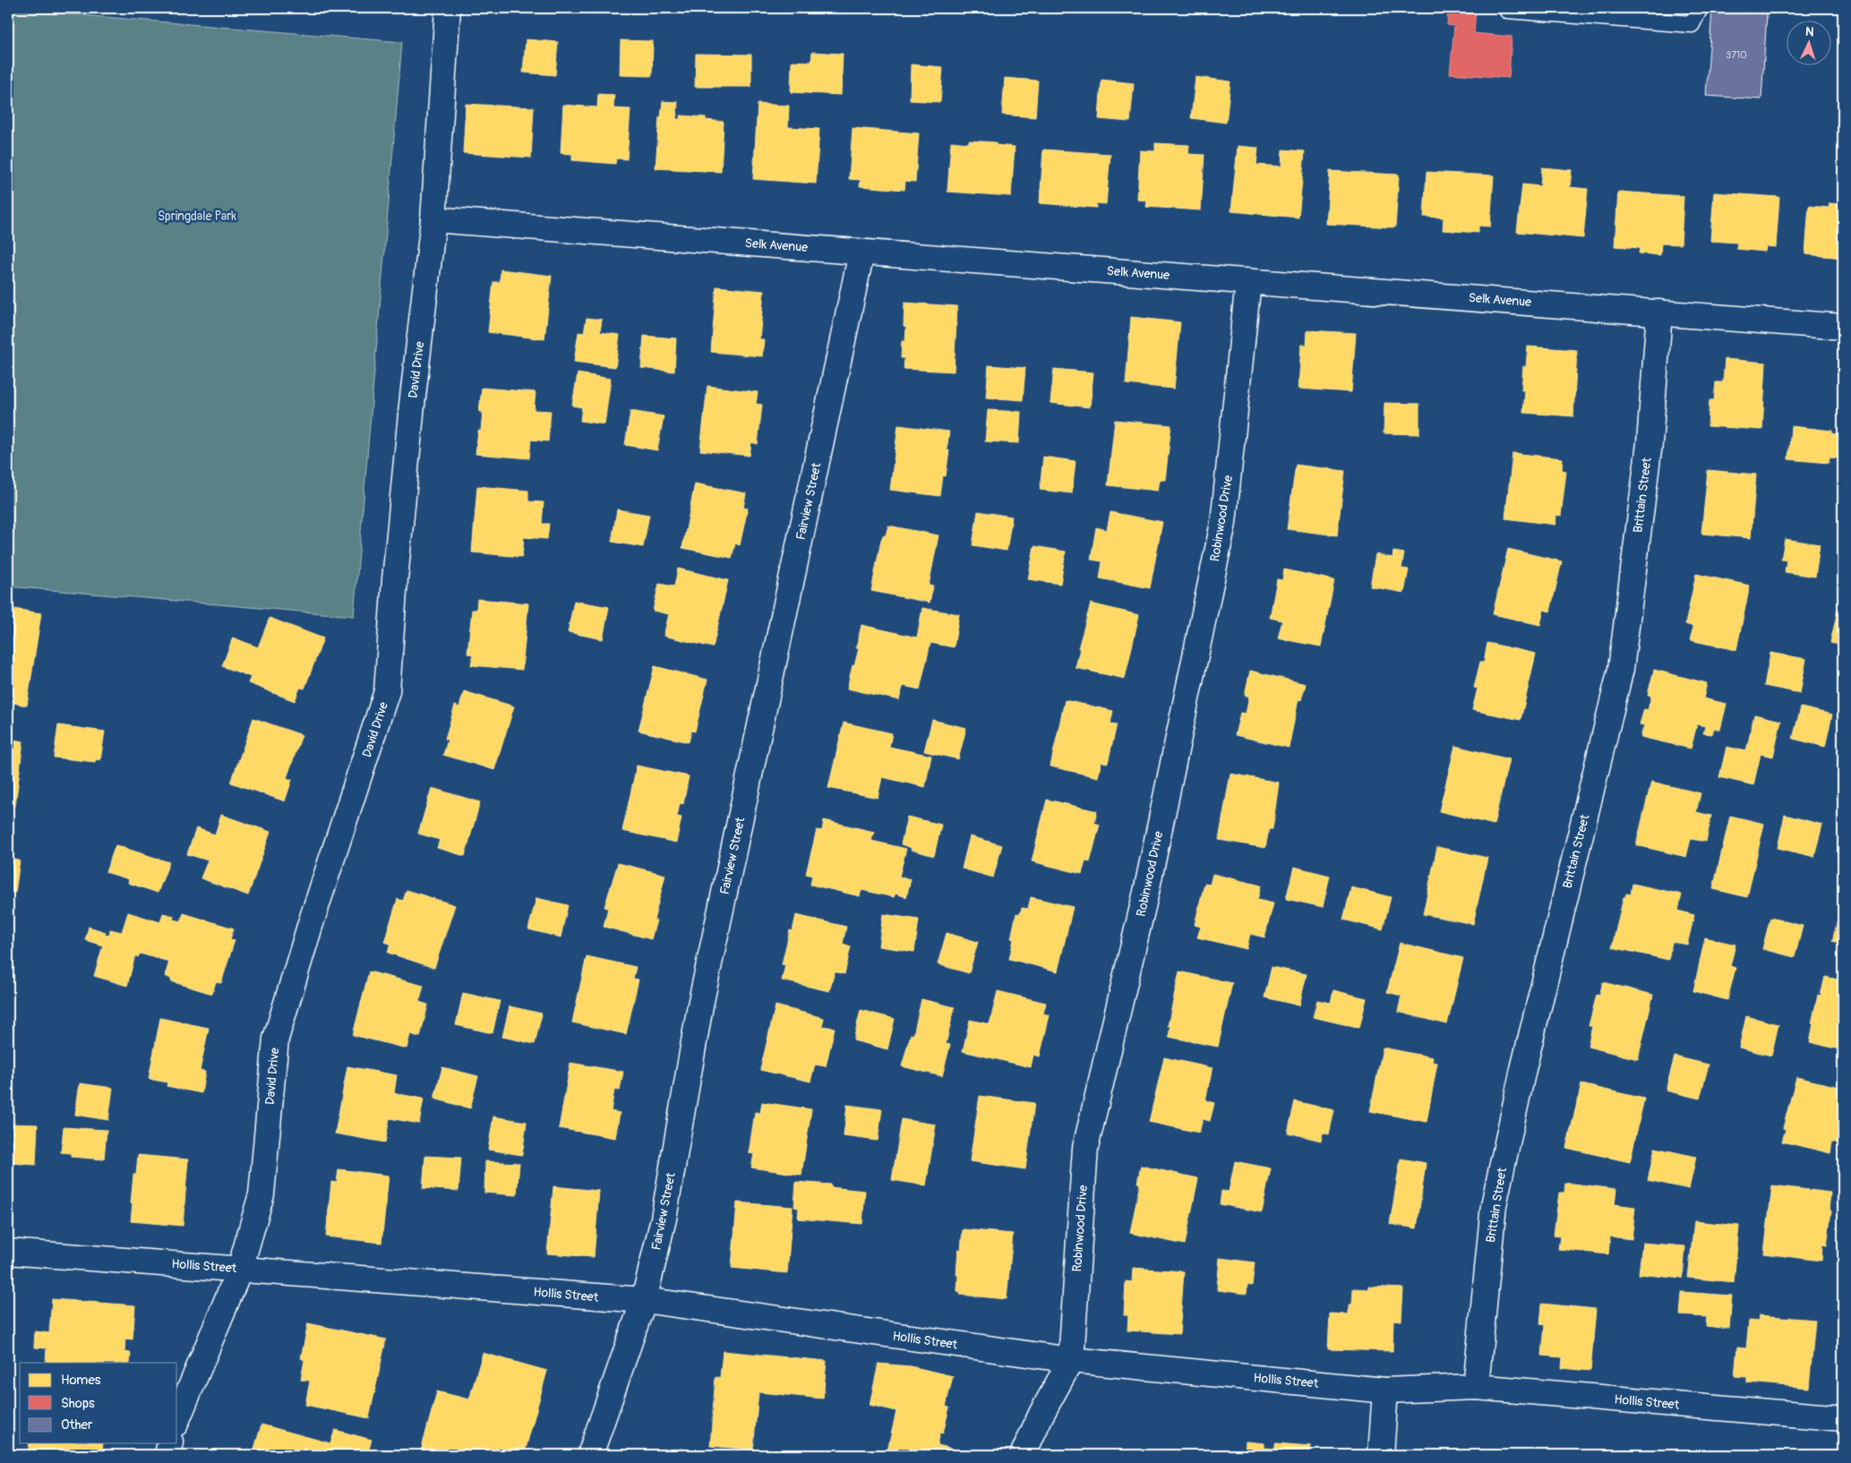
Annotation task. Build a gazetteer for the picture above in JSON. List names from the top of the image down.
{
  "streets": {
    "street": [
      "Selk Avenue",
      "David Drive",
      "Brittain Street",
      "Fairview Street",
      "Robinwood Drive",
      "Hollis Street"
    ]
  },
  "crossings": [
    ["Selk Avenue", "David Drive"],
    ["Selk Avenue", "Brittain Street"],
    ["Selk Avenue", "Fairview Street"],
    ["Selk Avenue", "Robinwood Drive"],
    ["David Drive", "Hollis Street"],
    ["Brittain Street", "Hollis Street"],
    ["Fairview Street", "Hollis Street"],
    ["Robinwood Drive", "Hollis Street"]
  ],
  "parks": ["Springdale Park"],
  "house_numbers": ["3710"],
  "legend": ["Homes", "Shops", "Other"],
  "north": "top"
}
